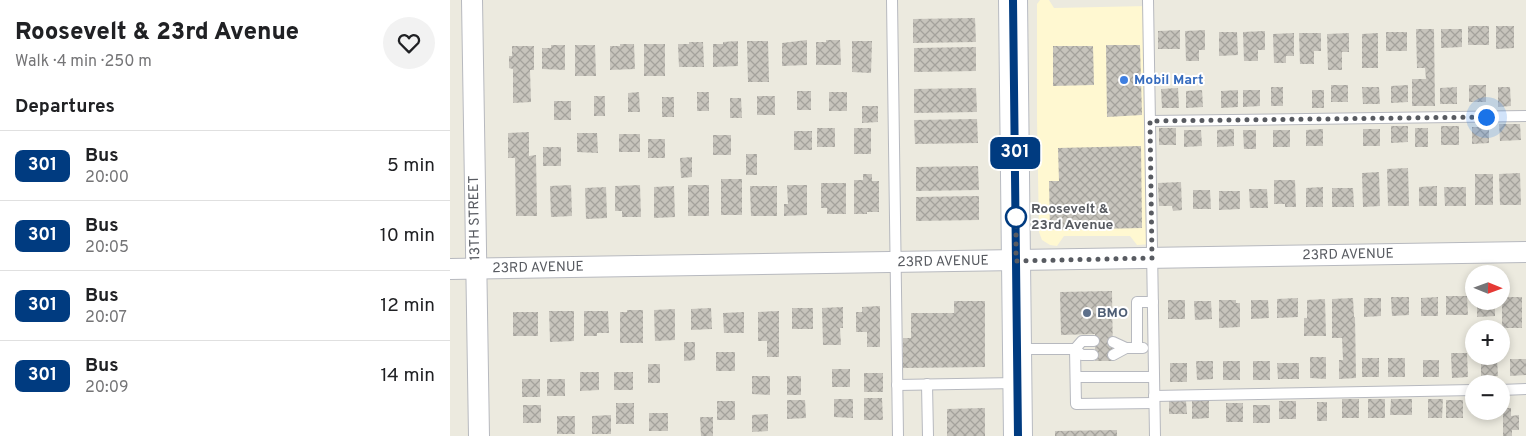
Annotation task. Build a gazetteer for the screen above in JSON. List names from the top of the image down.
{
  "streets": {
    "street": ["13TH STREET", "23RD AVENUE"]
  },
  "crossings": [
    ["13TH STREET", "23RD AVENUE"]
  ],
  "places": ["Mobil Mart", "Roosevelt & 23rd Avenue", "BMO"],
  "lines": ["bus line 301"],
  "north": "right",
  "page": {
    "heading": [
      ["Roosevelt & 23rd Avenue", "Walk · 4 min · 250 m"],
      "Departures"
    ],
    "on_map": "301",
    "list": [
      {
        "mark": "301",
        "name": "Bus",
        "note": "20:00",
        "value": "5 min"
      },
      {
        "mark": "301",
        "name": "Bus",
        "note": "20:05",
        "value": "10 min"
      },
      {
        "mark": "301",
        "name": "Bus",
        "note": "20:07",
        "value": "12 min"
      },
      {
        "mark": "301",
        "name": "Bus",
        "note": "20:09",
        "value": "14 min"
      }
    ],
    "map_buttons": ["+", "−"]
  }
}
